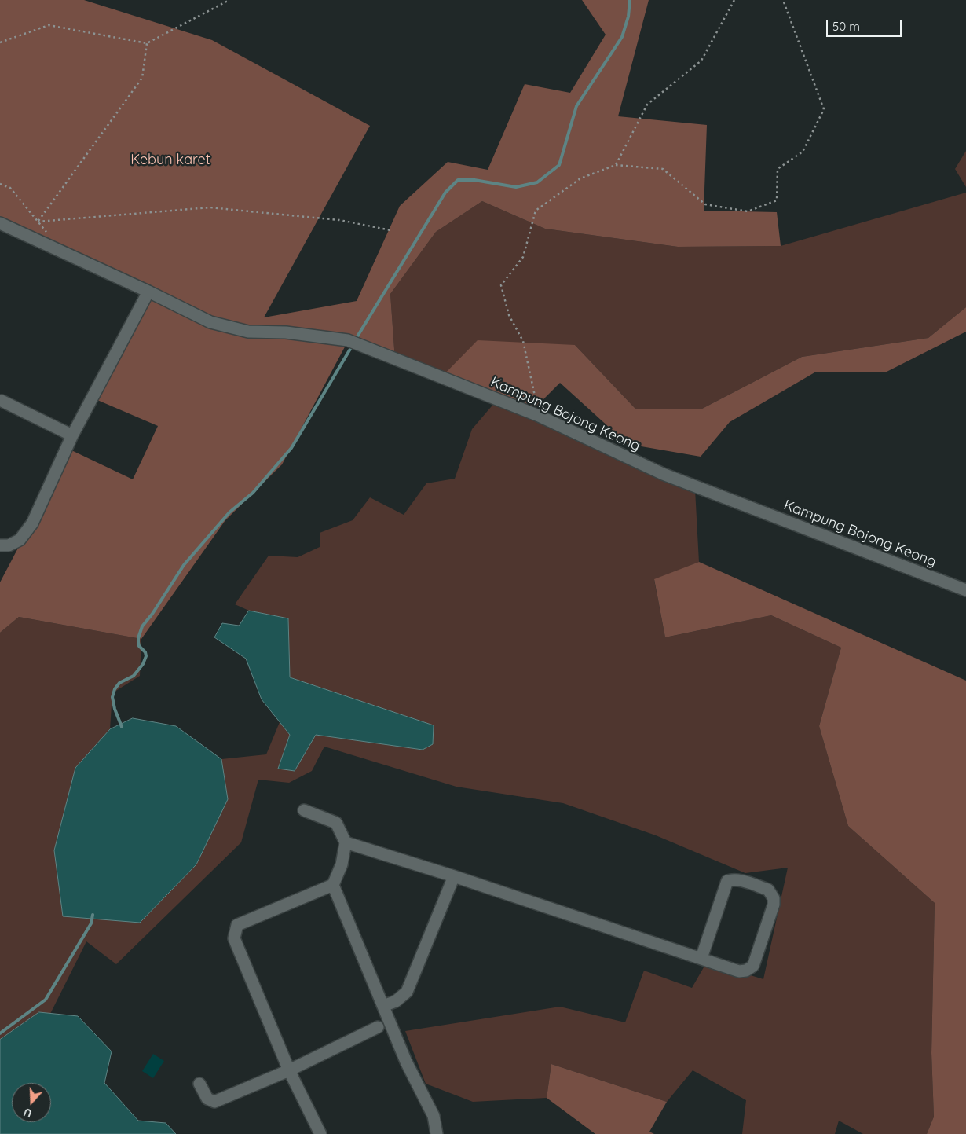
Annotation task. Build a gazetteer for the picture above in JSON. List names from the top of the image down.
{
  "streets": {
    "street": ["Kampung Bojong Keong"]
  },
  "parks": ["Kebun karet"],
  "scale_bar": "50 m",
  "north": "bottom"
}
